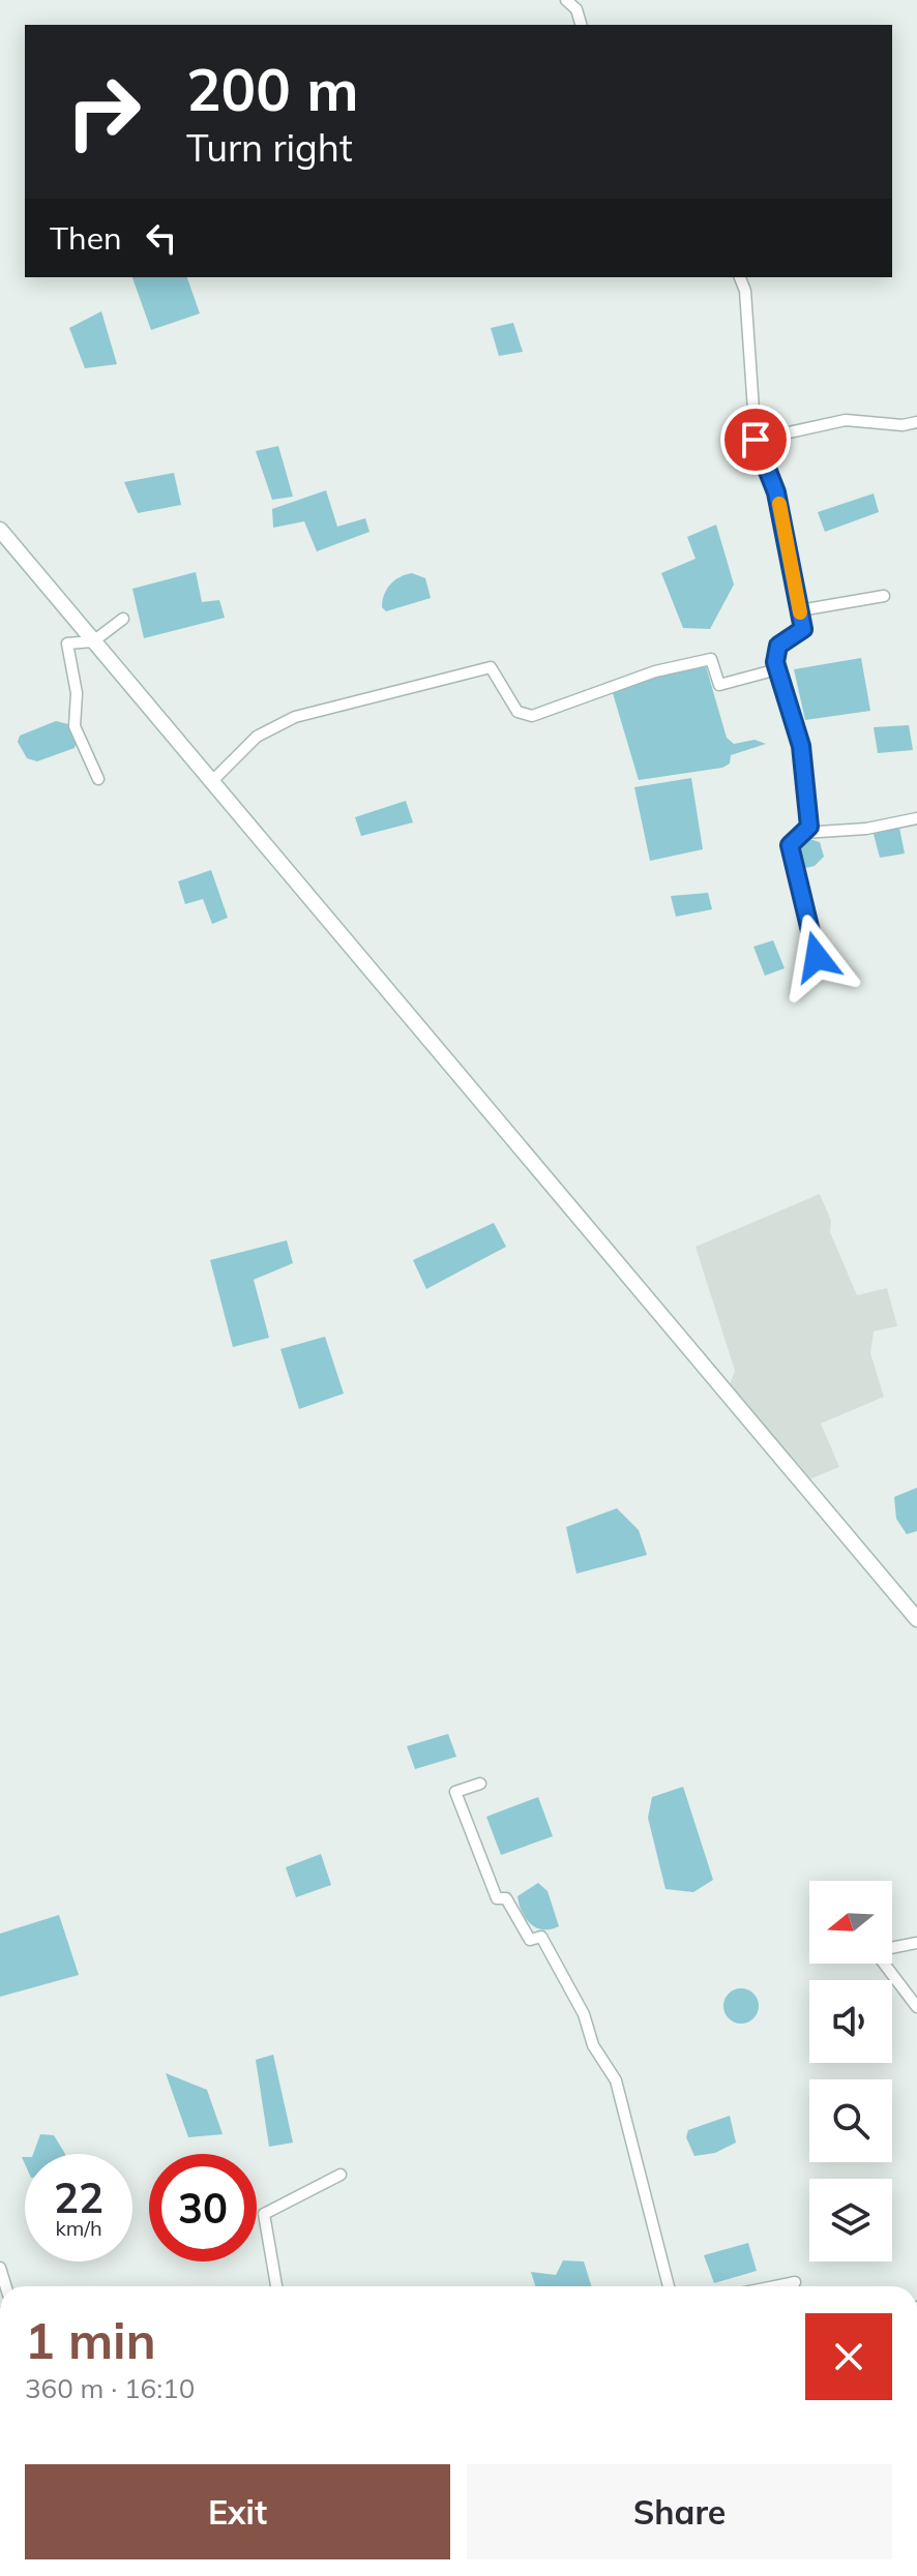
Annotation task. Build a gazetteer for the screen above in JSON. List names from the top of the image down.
{
  "north": "left",
  "page": {
    "turn": ["200 m", "Turn right"],
    "then": "Then",
    "speed": "22 km/h",
    "limit": "30",
    "heading": ["1 min", "360 m · 16:10"],
    "buttons": ["Exit", "Share"]
  }
}
